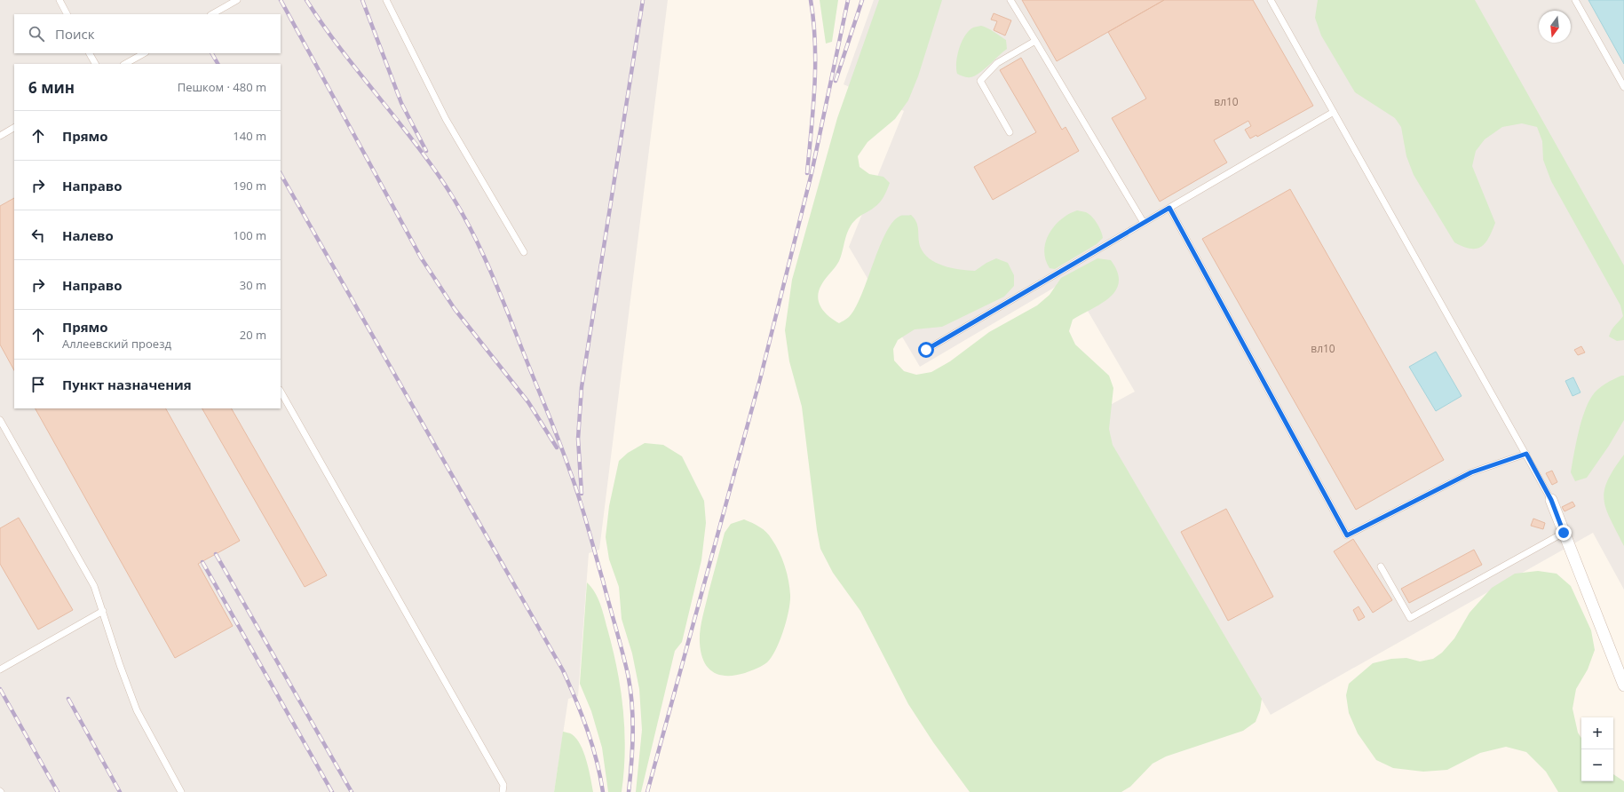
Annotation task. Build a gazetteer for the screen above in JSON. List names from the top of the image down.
{
  "house_numbers": ["вл10", "вл10"],
  "north": "bottom",
  "page": {
    "search": "Поиск",
    "heading": ["6 мин", "Пешком · 480 m"],
    "list": [
      ["Прямо", "140 m"],
      ["Направо", "190 m"],
      ["Налево", "100 m"],
      ["Направо", "30 m"],
      ["Прямо", "Аллеевский проезд", "20 m"],
      "Пункт назначения"
    ],
    "map_buttons": ["+", "−"]
  }
}
